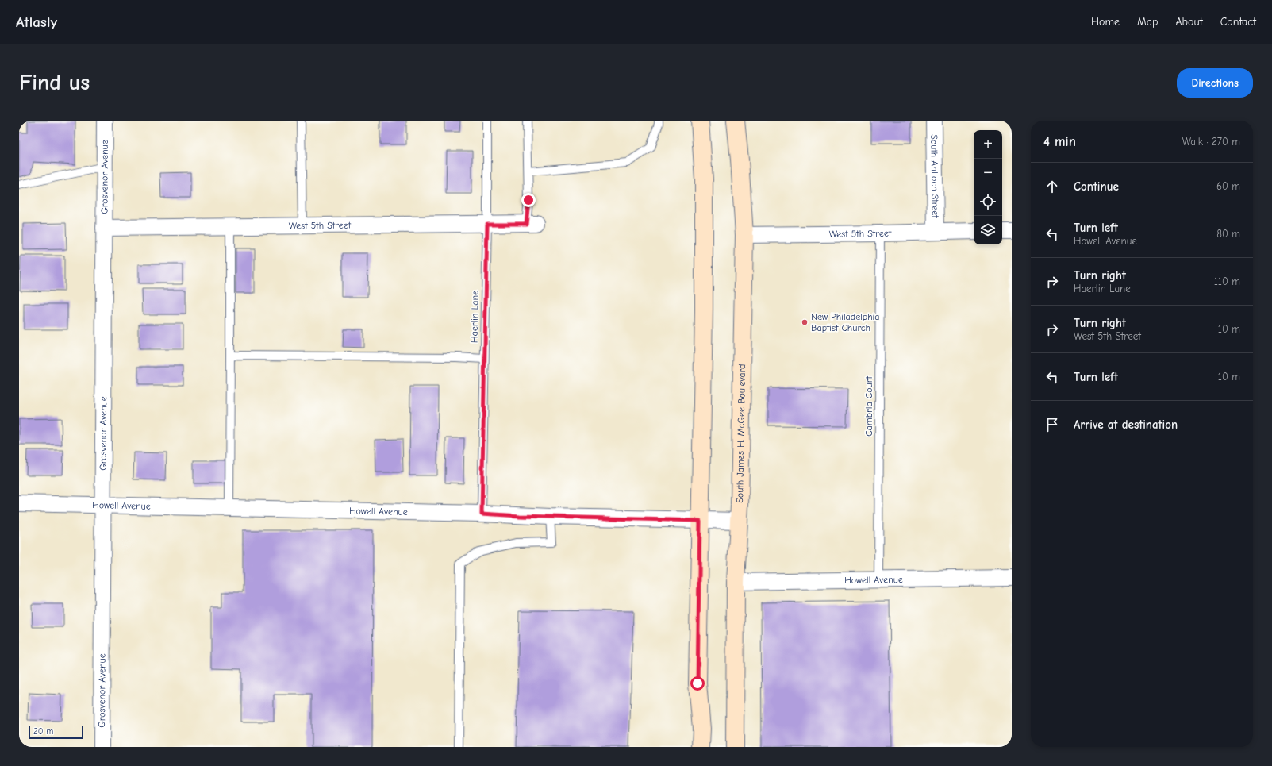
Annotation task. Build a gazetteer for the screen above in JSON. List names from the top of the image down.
{
  "streets": {
    "main road": ["South James H. McGee Boulevard"],
    "street": [
      "South Antioch Street",
      "Grosvenor Avenue",
      "West 5th Street",
      "Howell Avenue"
    ],
    "lane": ["Haerlin Lane", "Cambria Court"]
  },
  "crossings": [
    ["South Antioch Street", "West 5th Street"],
    ["Grosvenor Avenue", "West 5th Street"],
    ["Grosvenor Avenue", "Howell Avenue"],
    ["West 5th Street", "Haerlin Lane"],
    ["West 5th Street", "Cambria Court"],
    ["West 5th Street", "South James H. McGee Boulevard"],
    ["Haerlin Lane", "Howell Avenue"],
    ["Cambria Court", "Howell Avenue"],
    ["South James H. McGee Boulevard", "Howell Avenue"]
  ],
  "places": ["New Philadelphia Baptist Church"],
  "scale_bar": "20 m",
  "page": {
    "header": "Atlasly",
    "nav": [
      "Home",
      "Map",
      "About",
      "Contact"
    ],
    "buttons": "Directions",
    "title": "Find us",
    "heading": ["4 min", "Walk · 270 m"],
    "map_buttons": ["+", "−"],
    "list": [
      ["Continue", "60 m"],
      ["Turn left", "Howell Avenue", "80 m"],
      ["Turn right", "Haerlin Lane", "110 m"],
      ["Turn right", "West 5th Street", "10 m"],
      ["Turn left", "10 m"],
      "Arrive at destination"
    ],
    "scale": "20 m"
  }
}
